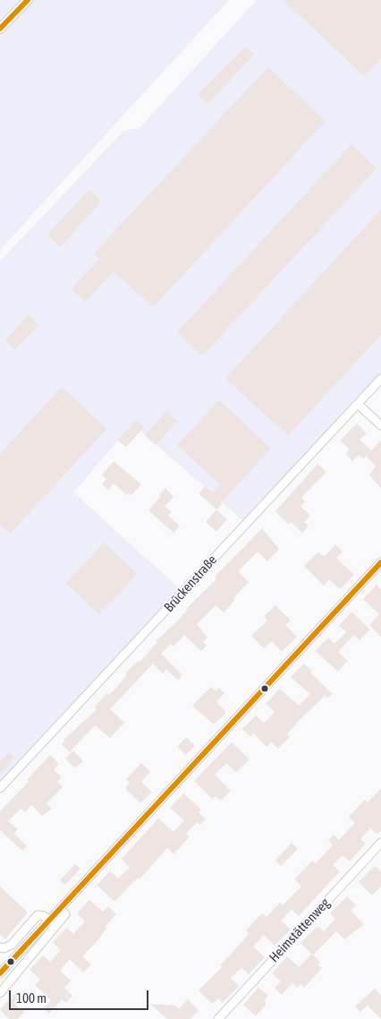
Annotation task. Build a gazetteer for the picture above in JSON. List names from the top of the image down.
{
  "streets": {
    "street": ["Brückenstraße", "Heimstättenweg"]
  },
  "scale_bar": "100 m"
}
